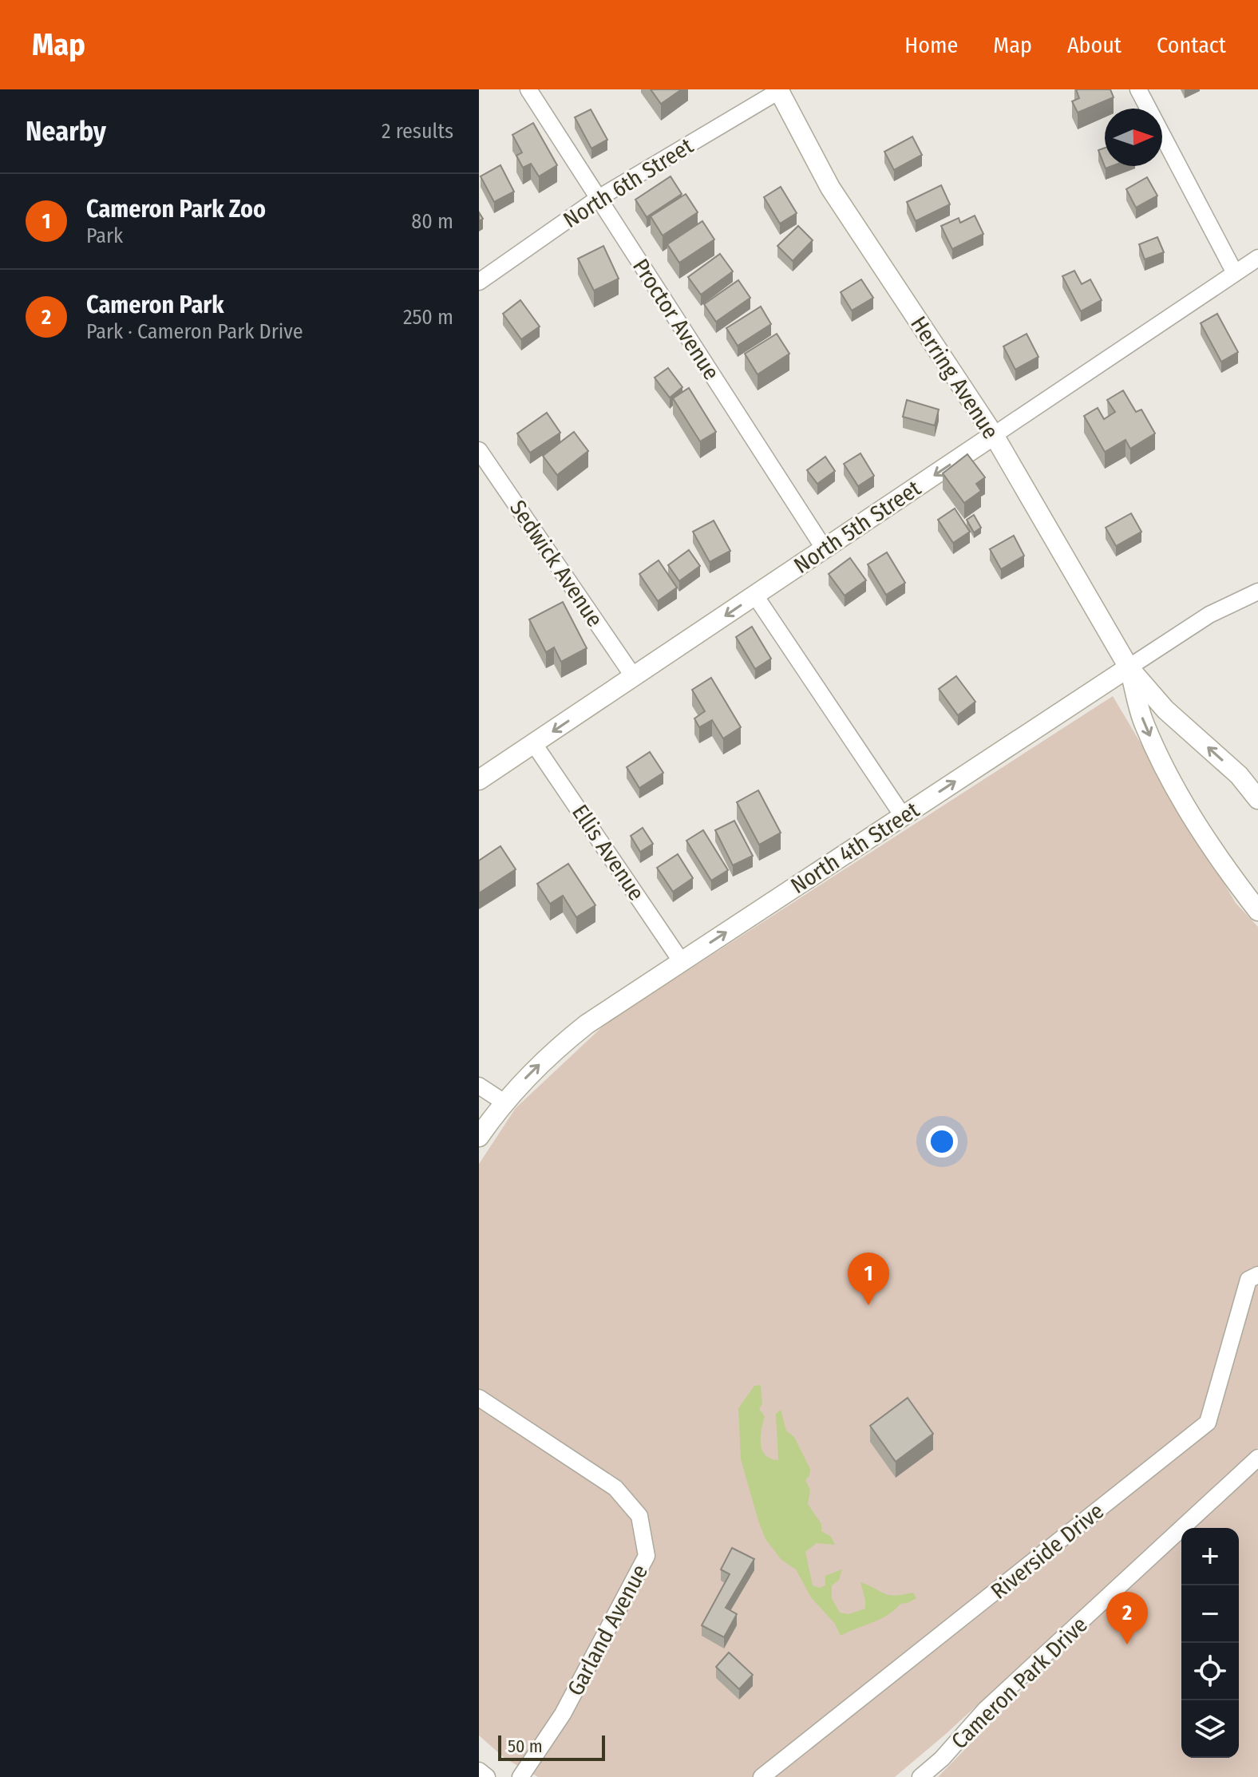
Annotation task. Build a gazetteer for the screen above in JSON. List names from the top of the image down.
{
  "streets": {
    "main road": ["Herring Avenue", "North 5th Street", "North 4th Street"],
    "street": [
      "North 6th Street",
      "Proctor Avenue",
      "Sedwick Avenue",
      "Ellis Avenue",
      "Riverside Drive",
      "Garland Avenue",
      "Cameron Park Drive"
    ]
  },
  "crossings": [
    ["North 6th Street", "Proctor Avenue"],
    ["North 6th Street", "Herring Avenue"],
    ["Proctor Avenue", "North 5th Street"],
    ["Herring Avenue", "North 5th Street"],
    ["Herring Avenue", "North 4th Street"],
    ["North 5th Street", "Sedwick Avenue"],
    ["North 5th Street", "Ellis Avenue"],
    ["North 4th Street", "Ellis Avenue"]
  ],
  "one_way": ["North 5th Street", "North 4th Street"],
  "scale_bar": "50 m",
  "north": "right",
  "page": {
    "header": "Map",
    "nav": [
      "Home",
      "Map",
      "About",
      "Contact"
    ],
    "heading": ["Nearby", "2 results"],
    "list": [
      {
        "mark": "1",
        "name": "Cameron Park Zoo",
        "note": "Park",
        "value": "80 m"
      },
      {
        "mark": "2",
        "name": "Cameron Park",
        "note": "Park · Cameron Park Drive",
        "value": "250 m"
      }
    ],
    "pins": ["1", "2"],
    "map_buttons": ["+", "−"],
    "scale": "50 m"
  }
}
